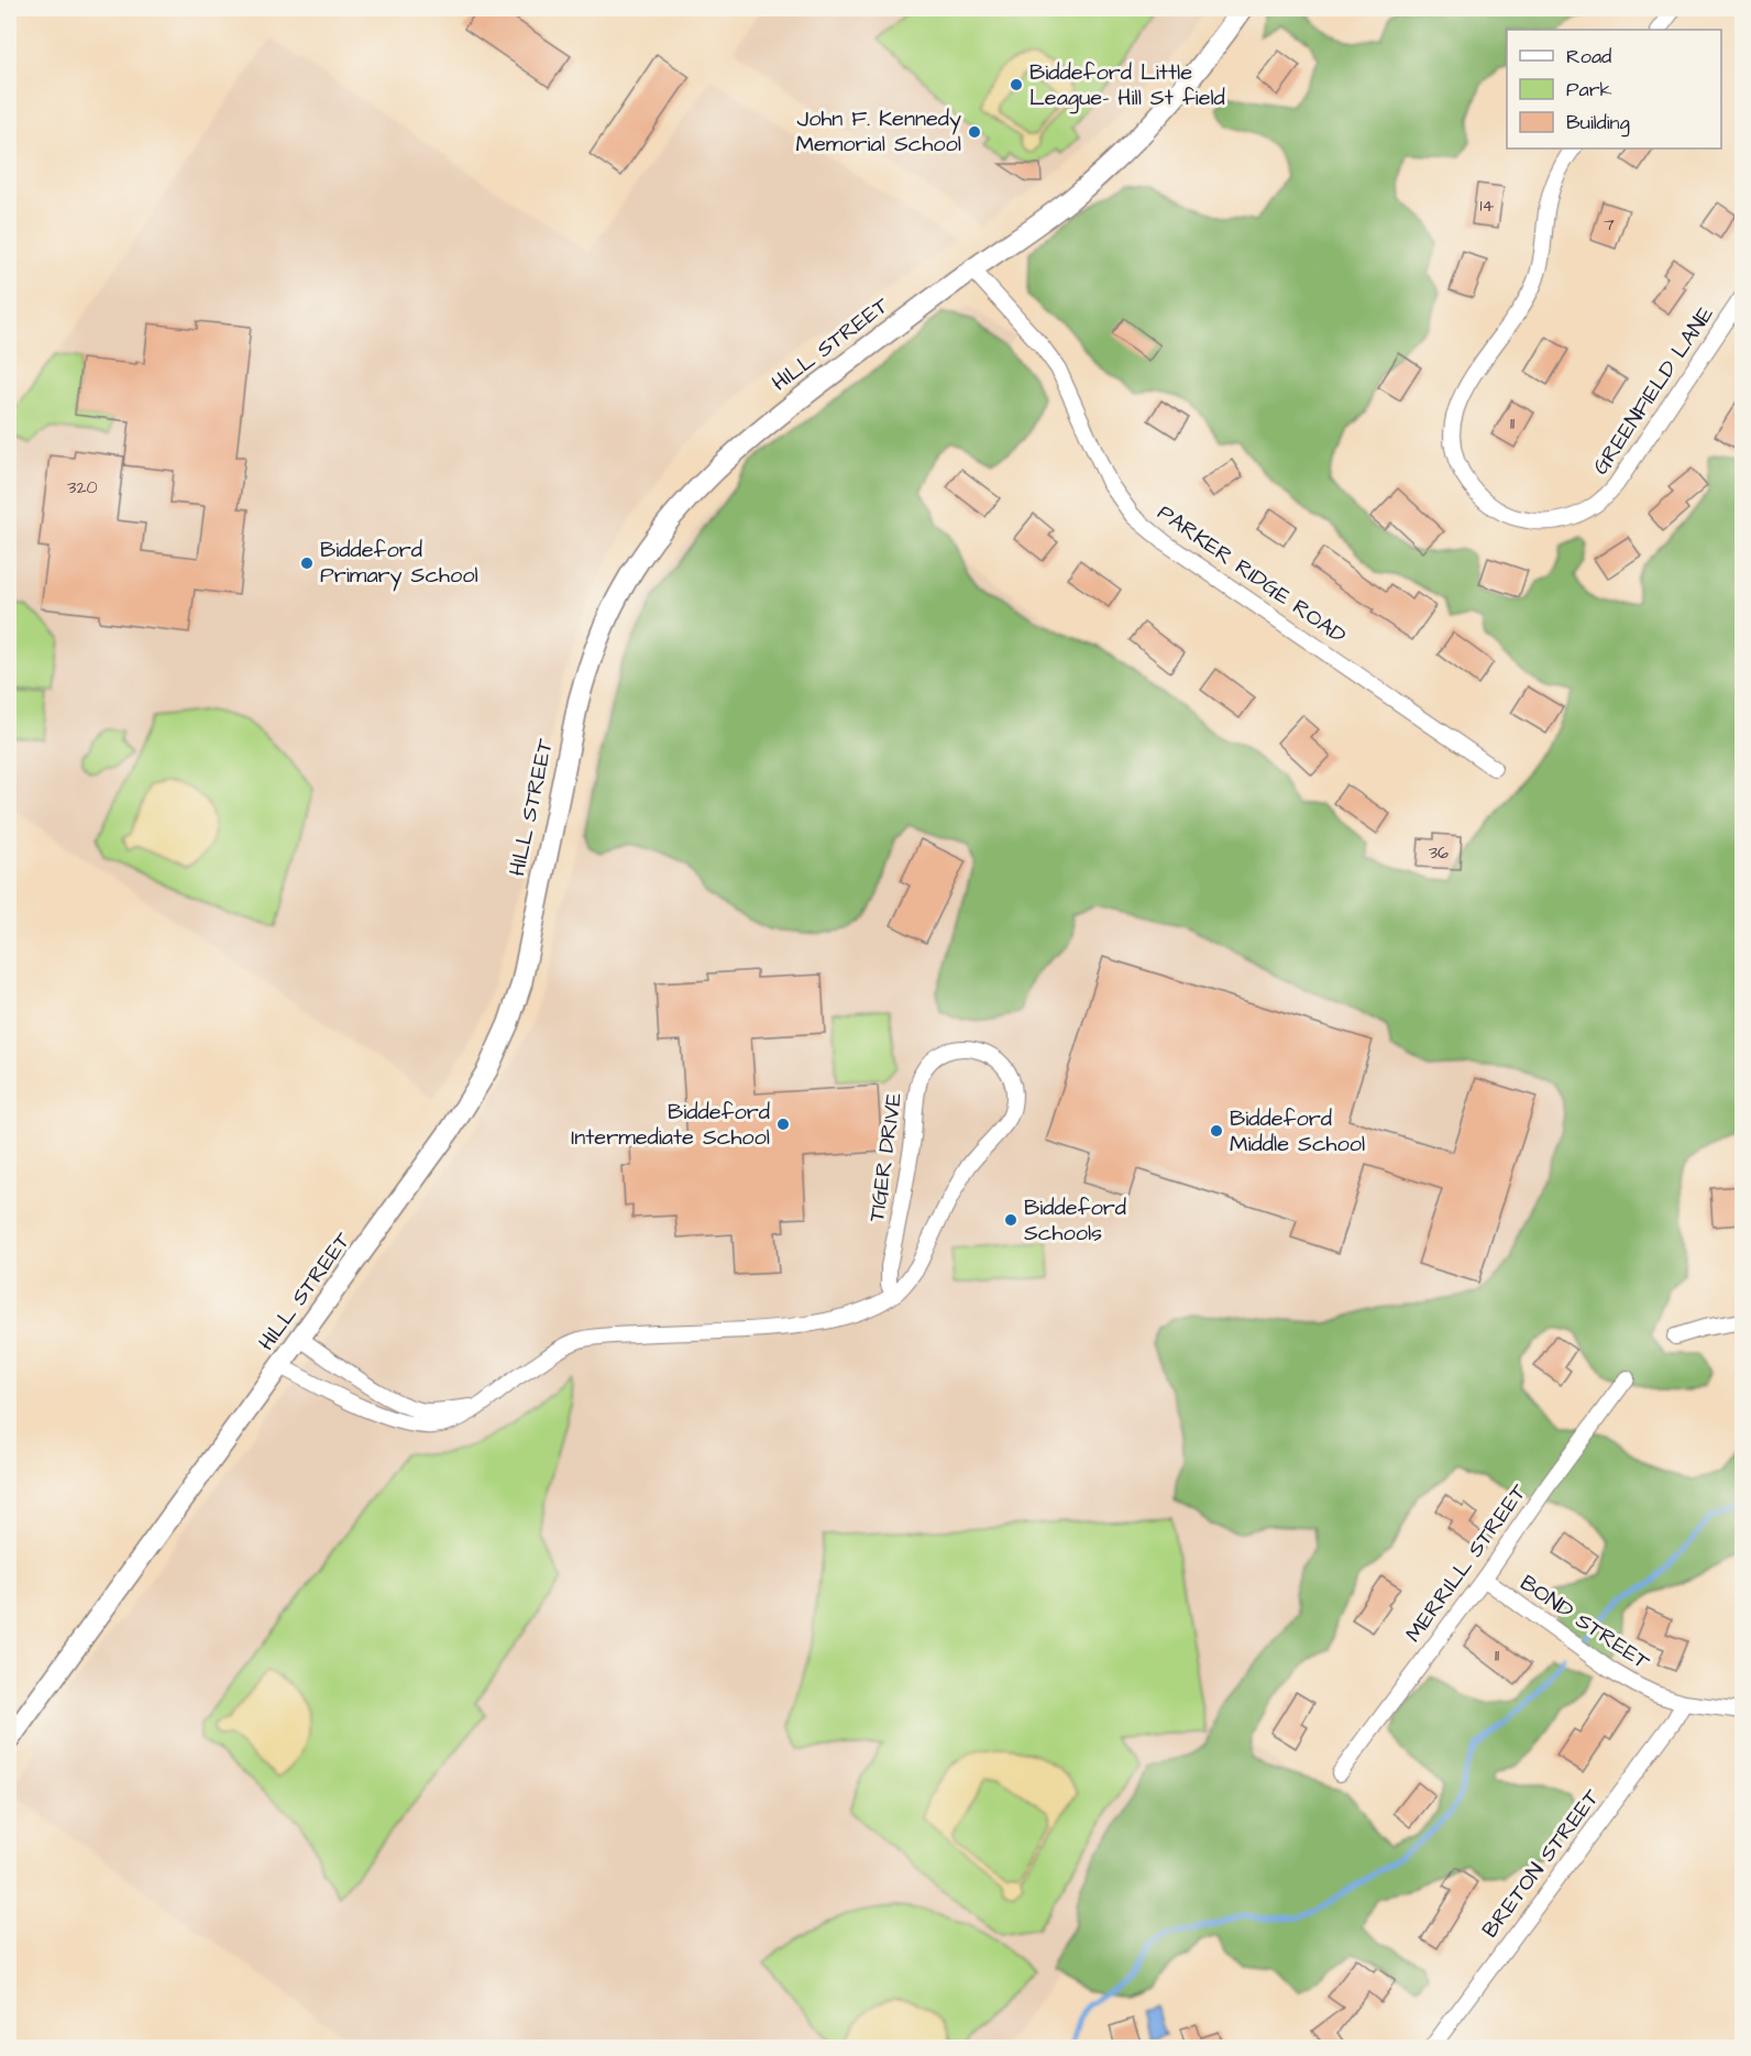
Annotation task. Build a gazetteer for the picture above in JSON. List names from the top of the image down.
{
  "streets": {
    "street": [
      "HILL STREET",
      "GREENFIELD LANE",
      "PARKER RIDGE ROAD",
      "TIGER DRIVE",
      "MERRILL STREET",
      "BOND STREET",
      "BRETON STREET"
    ]
  },
  "crossings": [
    ["HILL STREET", "PARKER RIDGE ROAD"],
    ["HILL STREET", "TIGER DRIVE"],
    ["MERRILL STREET", "BOND STREET"],
    ["BOND STREET", "BRETON STREET"]
  ],
  "places": [
    "Biddeford Little League- Hill St field",
    "John F. Kennedy Memorial School",
    "Biddeford Primary School",
    "Biddeford Intermediate School",
    "Biddeford Middle School",
    "Biddeford Schools"
  ],
  "house_numbers": [
    "14",
    "7",
    "11",
    "320",
    "36",
    "11"
  ],
  "legend": ["Road", "Park", "Building"]
}
